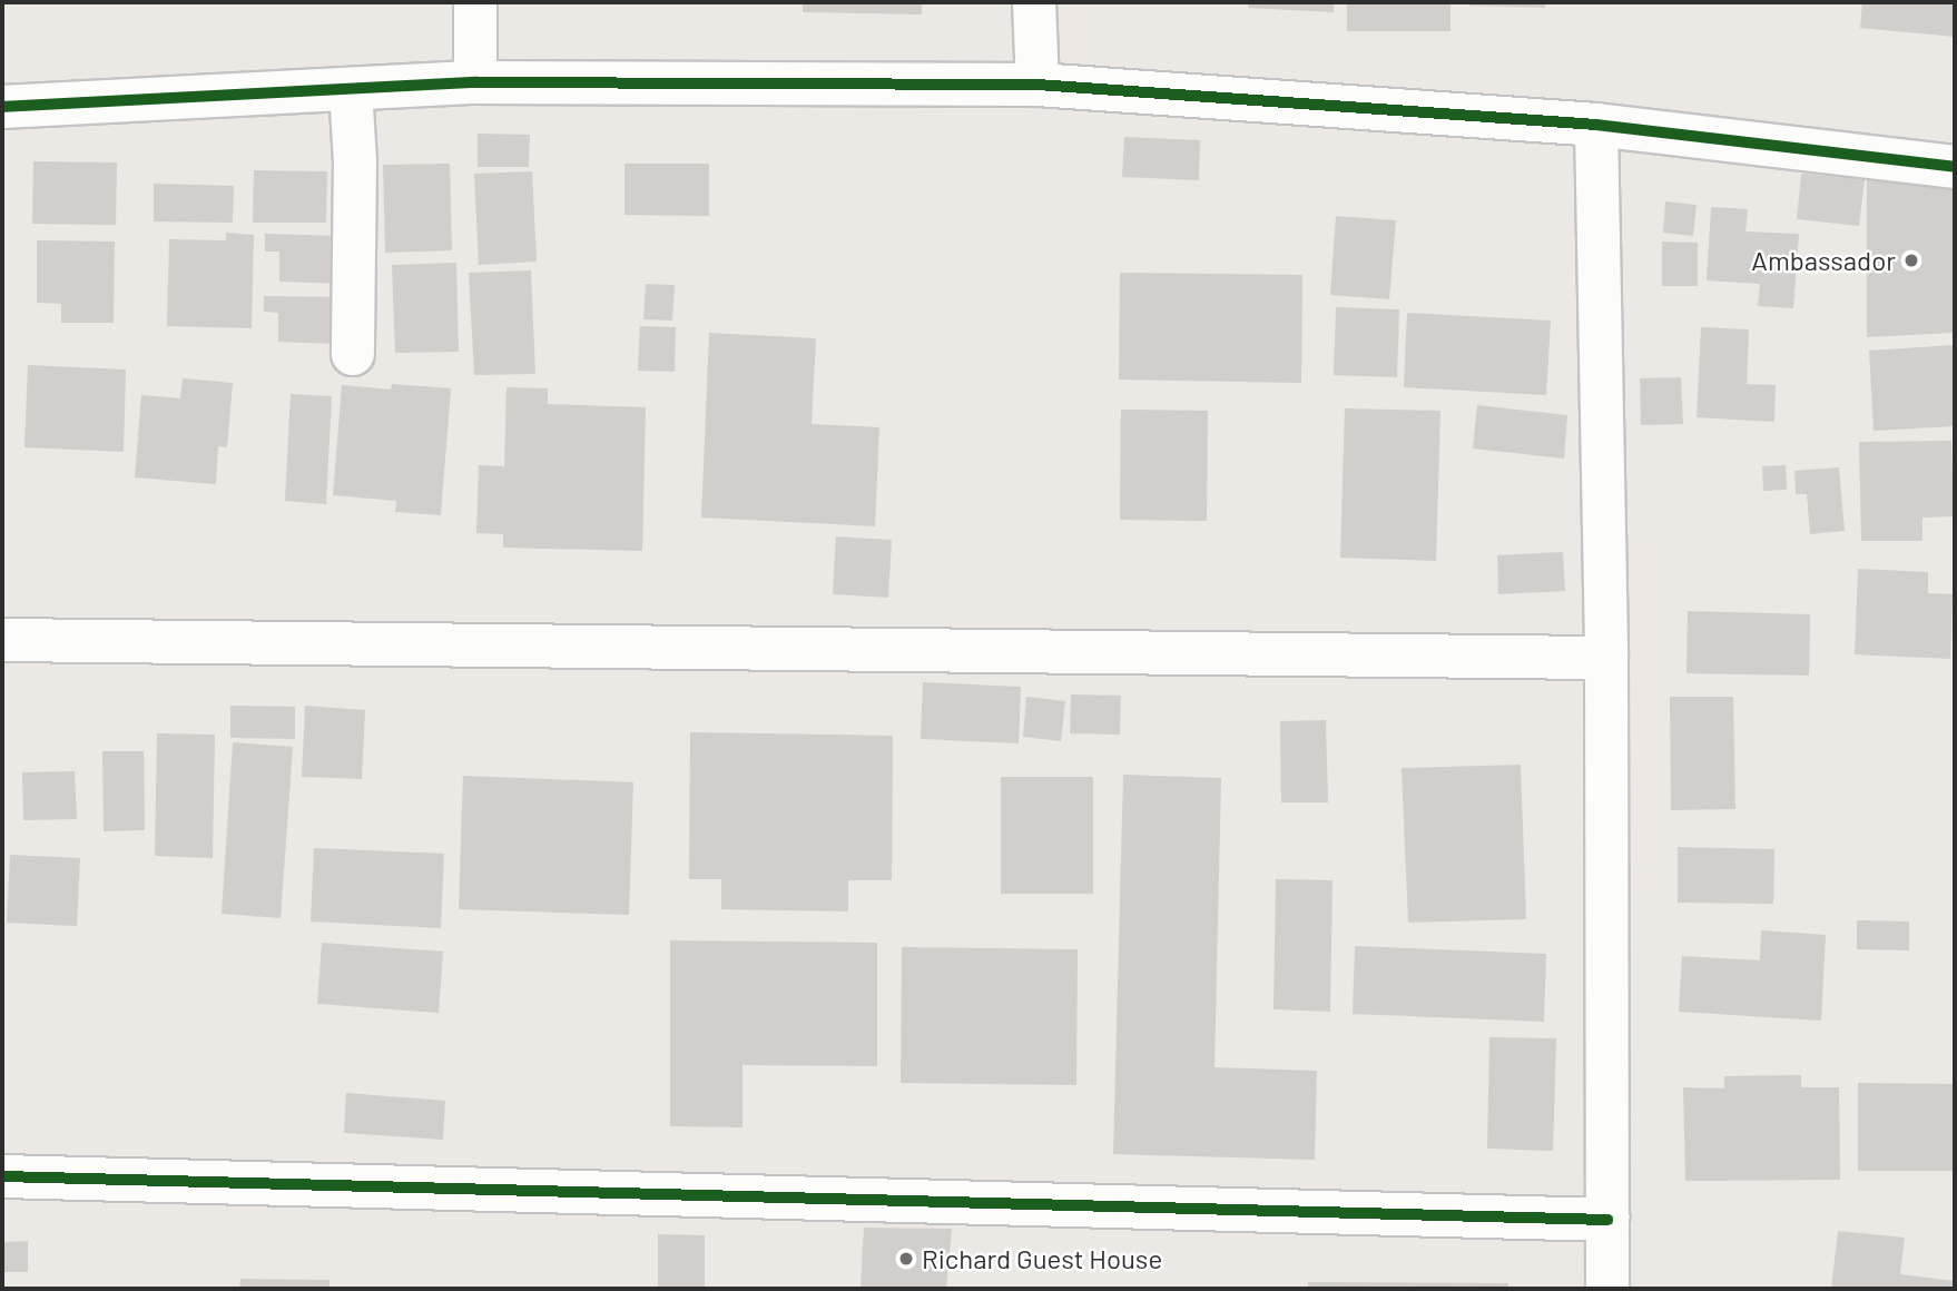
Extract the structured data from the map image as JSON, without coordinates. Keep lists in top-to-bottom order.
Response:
{
  "places": ["Ambassador", "Richard Guest House"]
}
